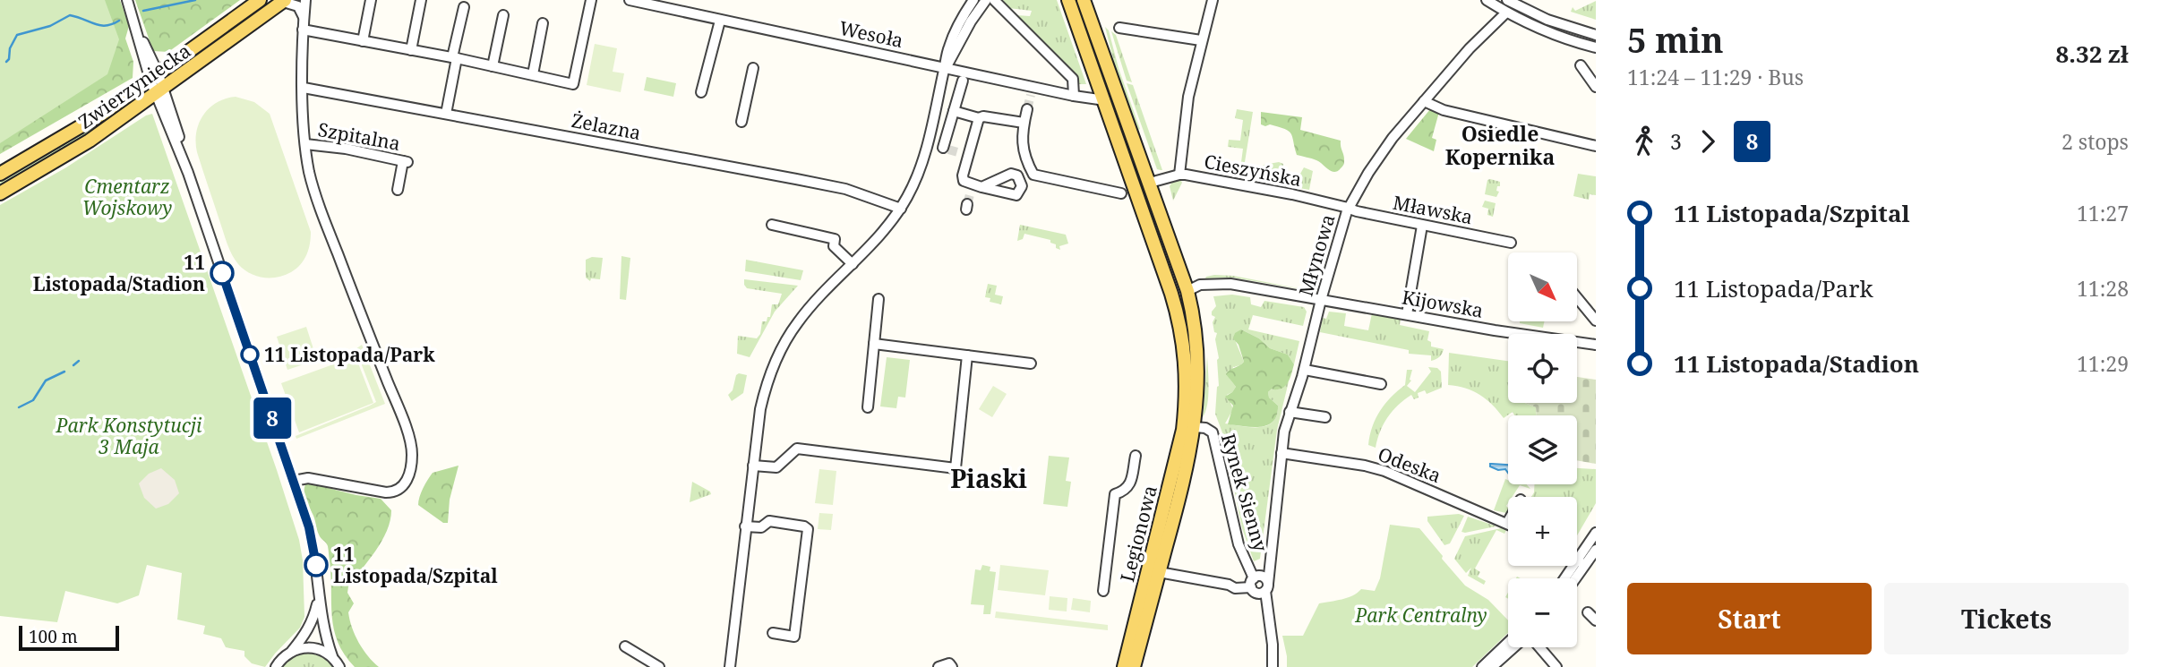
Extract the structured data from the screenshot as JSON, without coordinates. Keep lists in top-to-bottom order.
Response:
{
  "streets": {
    "main road": ["Zwierzyniecka", "Legionowa"],
    "street": [
      "Wesoła",
      "Żelazna",
      "Szpitalna",
      "Cieszyńska",
      "Mławska",
      "Młynowa",
      "Kijowska",
      "Odeska",
      "Rynek Sienny"
    ]
  },
  "crossings": [
    ["Wesoła", "Legionowa"],
    ["Cieszyńska", "Mławska"],
    ["Cieszyńska", "Młynowa"],
    ["Cieszyńska", "Legionowa"],
    ["Mławska", "Młynowa"],
    ["Młynowa", "Kijowska"],
    ["Młynowa", "Odeska"],
    ["Młynowa", "Rynek Sienny"],
    ["Kijowska", "Legionowa"],
    ["Rynek Sienny", "Legionowa"]
  ],
  "districts": ["Osiedle Kopernika", "Piaski"],
  "parks": ["Cmentarz Wojskowy", "Park Konstytucji 3 Maja", "Park Centralny"],
  "places": ["11 Listopada/Stadion", "11 Listopada/Park", "11 Listopada/Szpital"],
  "lines": ["bus line 8"],
  "scale_bar": "100 m",
  "north": "bottom right",
  "page": {
    "on_map": "8",
    "heading": ["5 min", "11:24 – 11:29 · Bus", "8.32 zł"],
    "legs": ["3", "8", "2 stops"],
    "list": [
      {
        "name": "11 Listopada/Szpital",
        "value": "11:27"
      },
      {
        "name": "11 Listopada/Park",
        "value": "11:28"
      },
      {
        "name": "11 Listopada/Stadion",
        "value": "11:29"
      }
    ],
    "map_buttons": ["+", "−"],
    "buttons": ["Start", "Tickets"],
    "scale": "100 m"
  }
}
